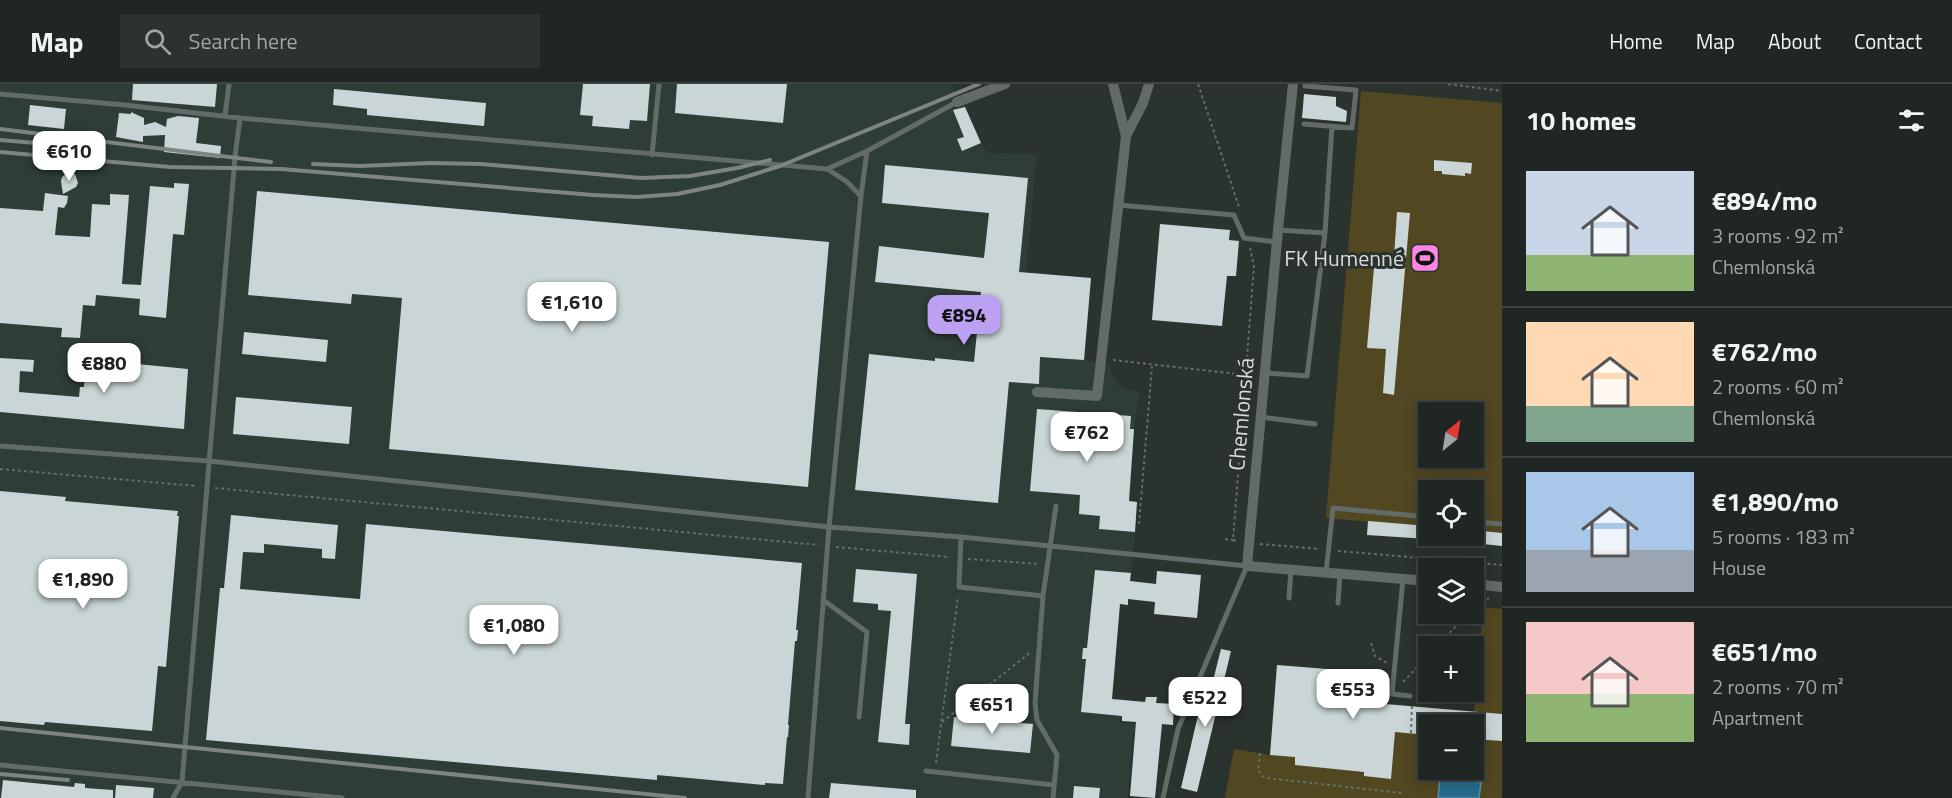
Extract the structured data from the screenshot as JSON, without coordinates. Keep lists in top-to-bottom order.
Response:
{
  "streets": {
    "street": ["Chemlonská"]
  },
  "places": {
    "sports": ["FK Humenné"]
  },
  "north": "top right",
  "page": {
    "header": "Map",
    "search": "Search here",
    "nav": [
      "Home",
      "Map",
      "About",
      "Contact"
    ],
    "heading": "10 homes",
    "price": [
      "€610",
      "€1,610",
      "€894",
      "€880",
      "€762",
      "€1,890",
      "€1,080",
      "€553",
      "€522",
      "€651"
    ],
    "list": [
      {
        "name": "€894/mo",
        "note": "3 rooms · 92 m² · Chemlonská"
      },
      {
        "name": "€762/mo",
        "note": "2 rooms · 60 m² · Chemlonská"
      },
      {
        "name": "€1,890/mo",
        "note": "5 rooms · 183 m² · House"
      },
      {
        "name": "€651/mo",
        "note": "2 rooms · 70 m² · Apartment"
      }
    ],
    "map_buttons": ["+", "−"]
  }
}
